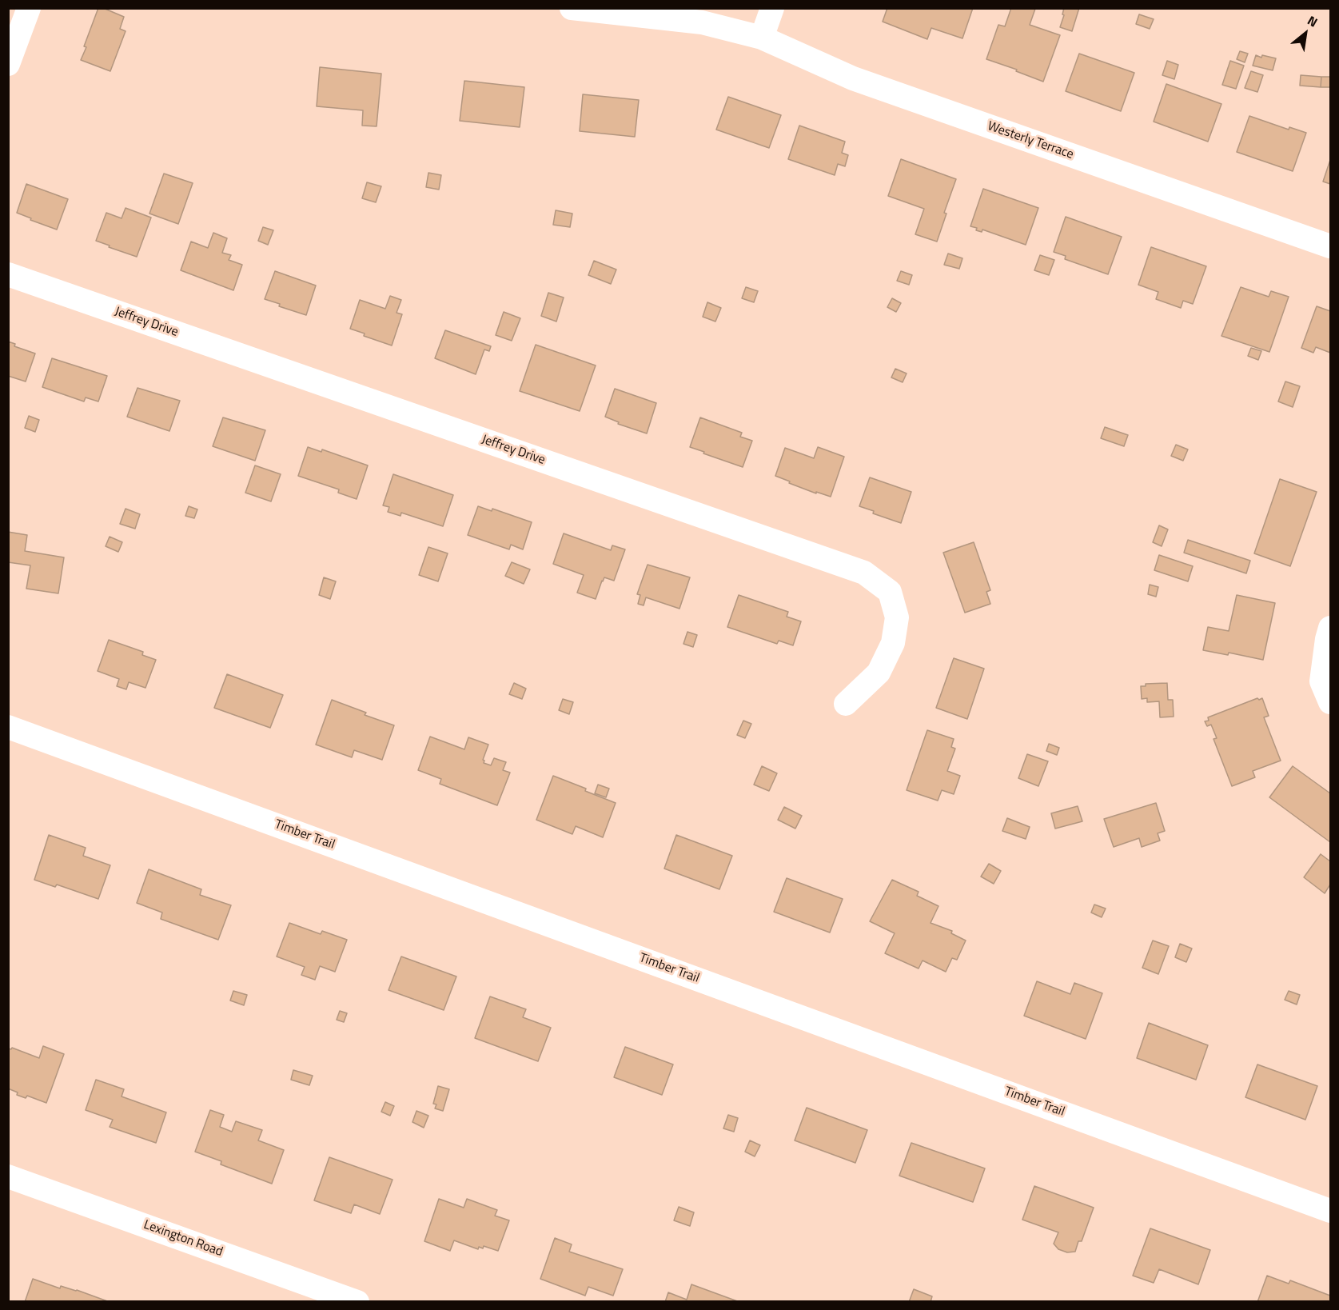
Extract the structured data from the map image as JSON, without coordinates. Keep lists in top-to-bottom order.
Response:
{
  "streets": {
    "street": [
      "Westerly Terrace",
      "Jeffrey Drive",
      "Timber Trail",
      "Lexington Road"
    ]
  },
  "north": "top right"
}
